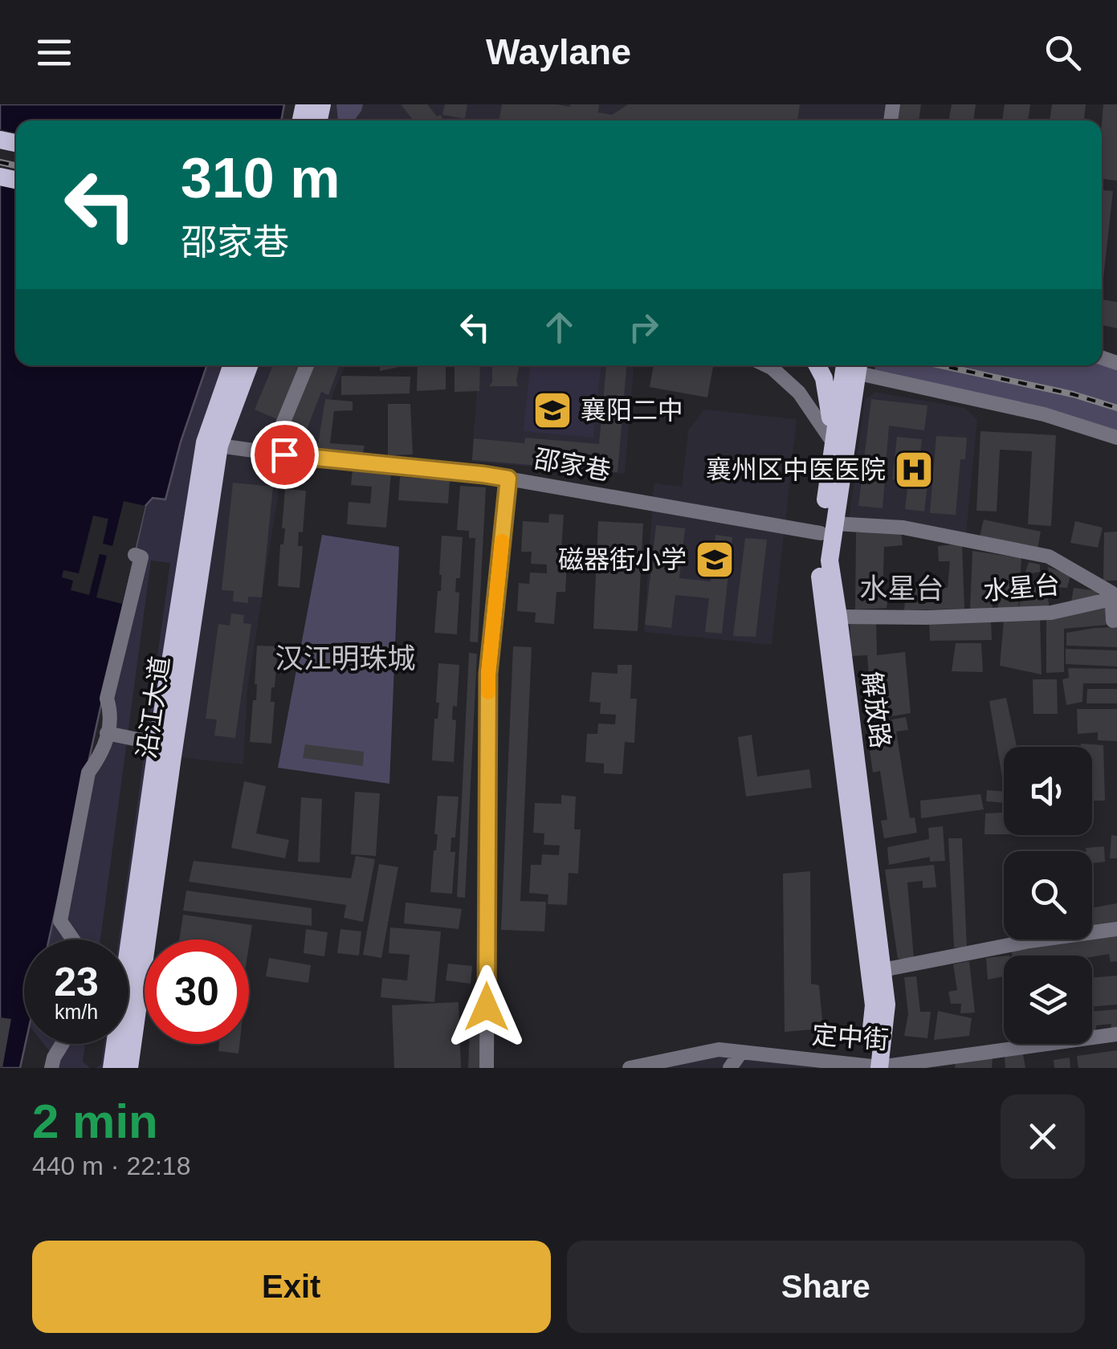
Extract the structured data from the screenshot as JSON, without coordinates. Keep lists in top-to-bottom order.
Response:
{
  "streets": {
    "main road": ["沿江大道", "解放路"],
    "street": ["邵家巷", "水星台", "定中街"]
  },
  "crossings": [
    ["邵家巷", "水星台"],
    ["邵家巷", "沿江大道"],
    ["邵家巷", "解放路"],
    ["水星台", "解放路"],
    ["解放路", "定中街"]
  ],
  "districts": ["水星台", "汉江明珠城"],
  "places": {
    "school or university": ["襄阳二中", "磁器街小学"],
    "hospital": ["襄州区中医医院"]
  },
  "page": {
    "header": "Waylane",
    "turn": ["310 m", "邵家巷"],
    "speed": "23 km/h",
    "limit": "30",
    "heading": ["2 min", "440 m · 22:18"],
    "buttons": ["Exit", "Share"]
  }
}
